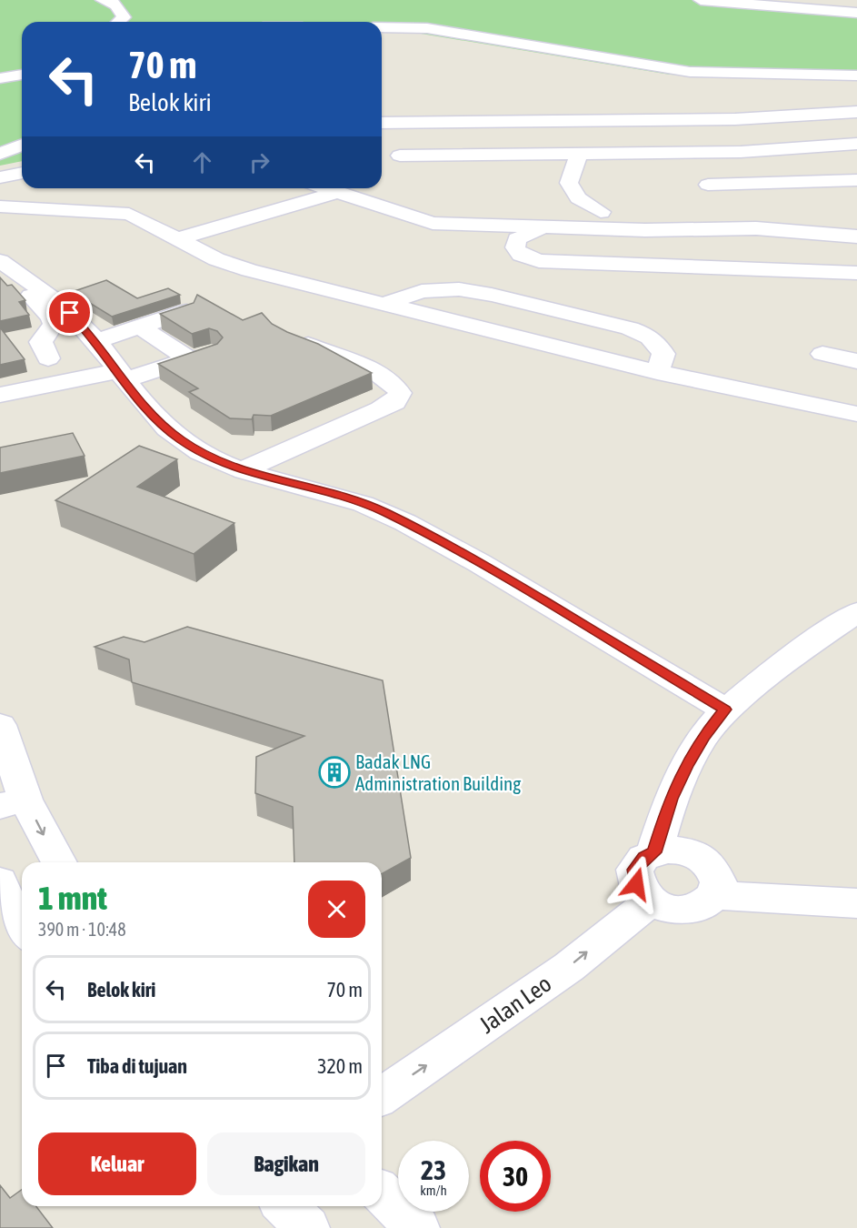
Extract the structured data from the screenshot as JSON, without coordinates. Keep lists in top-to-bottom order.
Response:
{
  "streets": {
    "street": ["Jalan Leo"]
  },
  "one_way": ["Jalan Leo"],
  "places": {
    "building": ["Badak LNG Administration Building"]
  },
  "page": {
    "turn": ["70 m", "Belok kiri"],
    "heading": ["1 mnt", "390 m · 10:48"],
    "list": [
      {
        "name": "Belok kiri",
        "value": "70 m"
      },
      {
        "name": "Tiba di tujuan",
        "value": "320 m"
      }
    ],
    "buttons": ["Keluar", "Bagikan"],
    "speed": "23 km/h",
    "limit": "30"
  }
}
